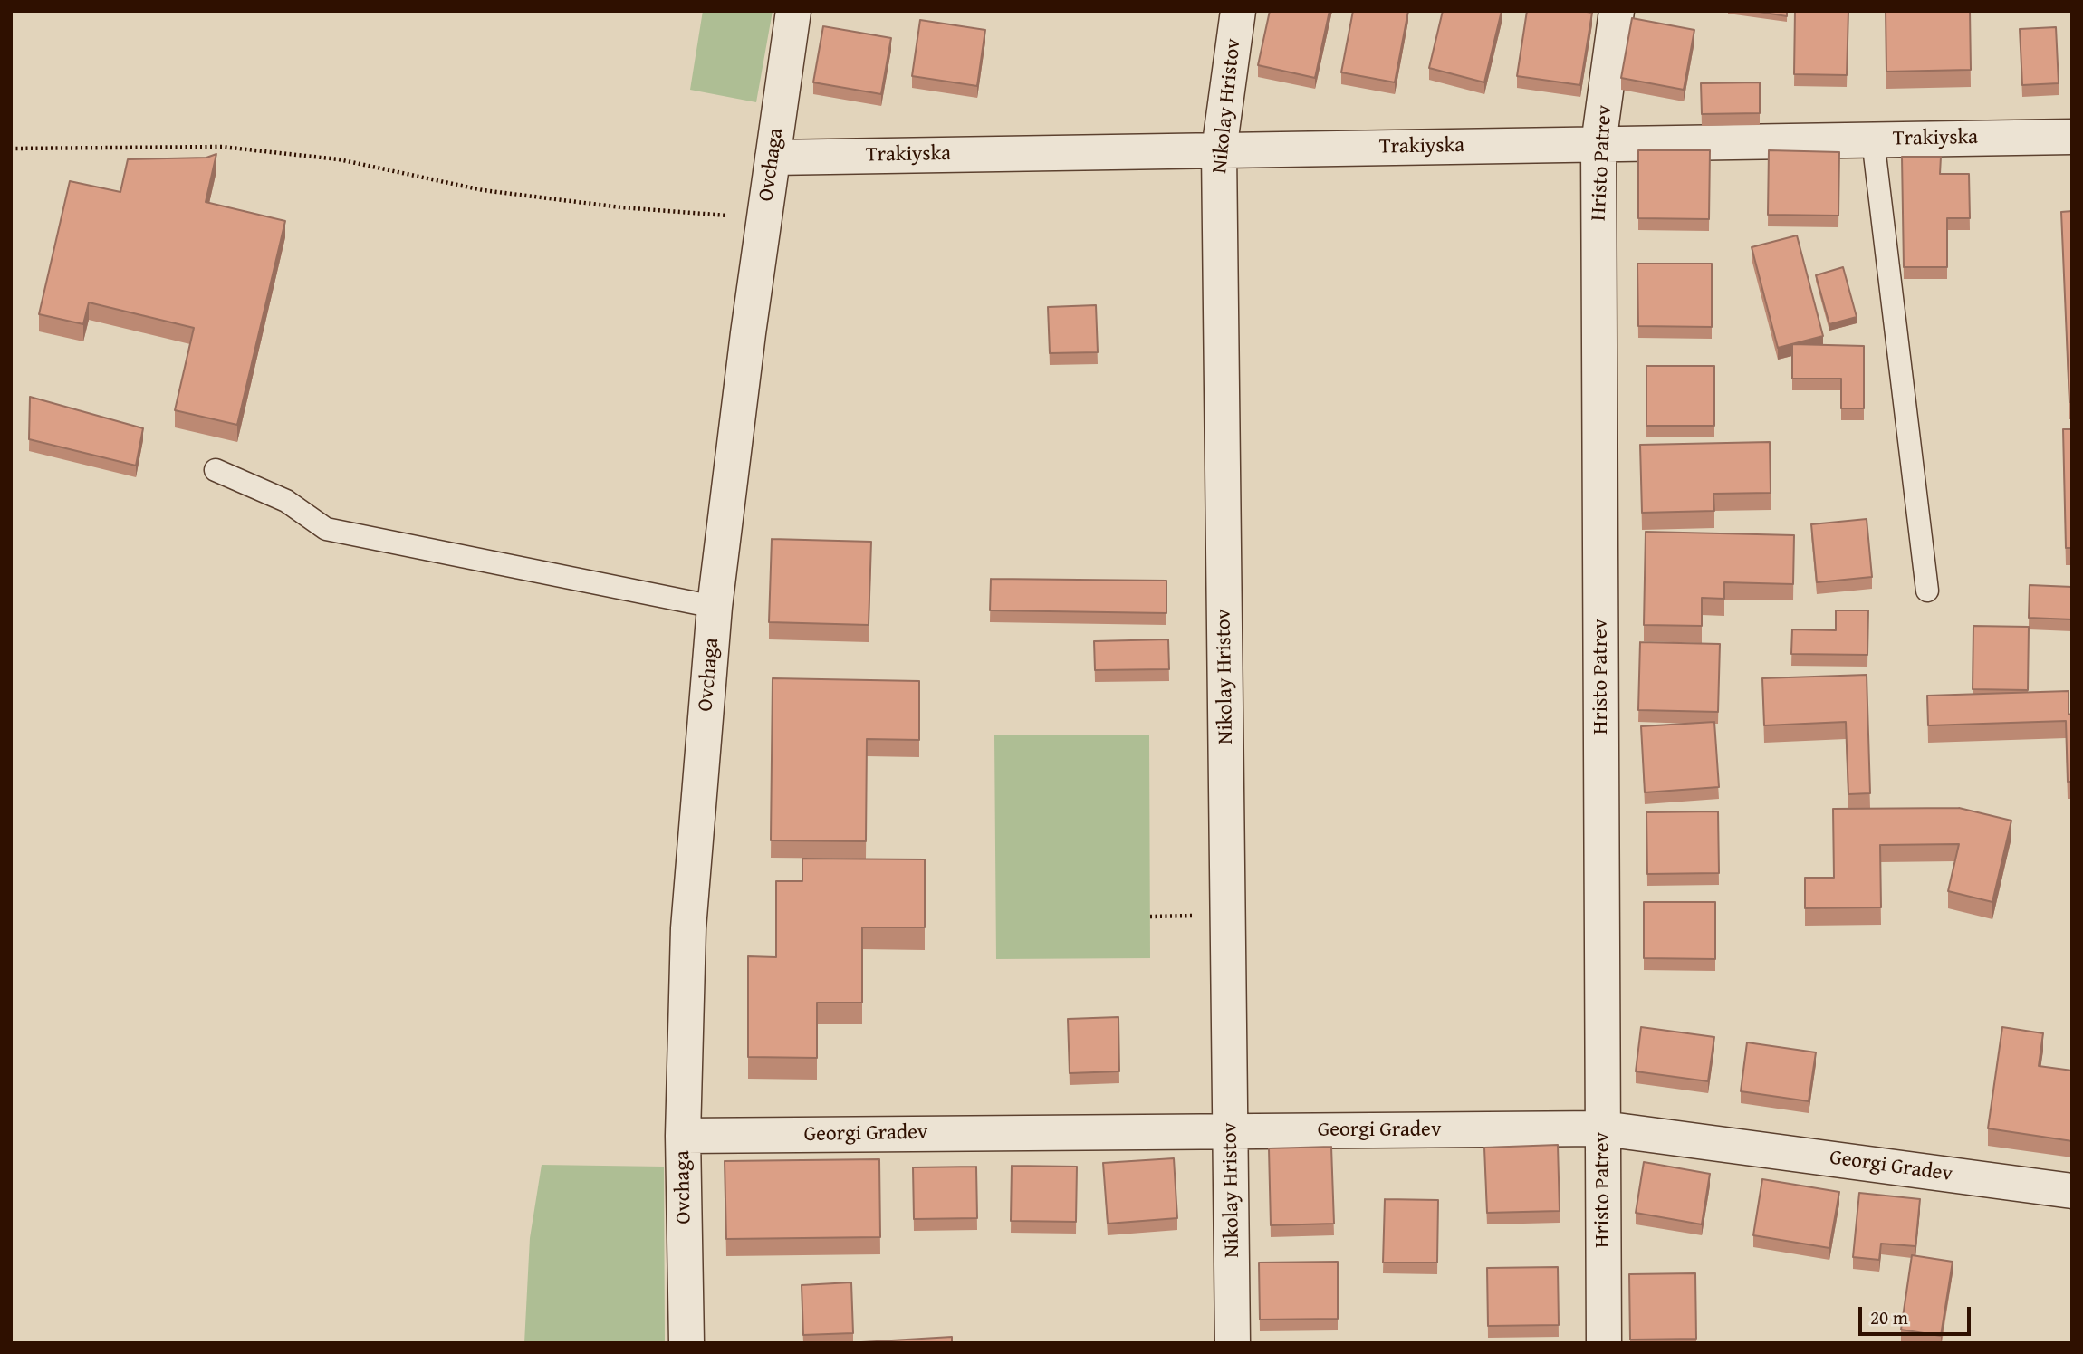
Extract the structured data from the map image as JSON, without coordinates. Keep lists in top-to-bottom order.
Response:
{
  "streets": {
    "street": [
      "Nikolay Hristov",
      "Trakiyska",
      "Hristo Patrev",
      "Ovchaga",
      "Georgi Gradev"
    ]
  },
  "crossings": [
    ["Nikolay Hristov", "Trakiyska"],
    ["Nikolay Hristov", "Georgi Gradev"],
    ["Trakiyska", "Hristo Patrev"],
    ["Trakiyska", "Ovchaga"],
    ["Hristo Patrev", "Georgi Gradev"],
    ["Ovchaga", "Georgi Gradev"]
  ],
  "scale_bar": "20 m"
}
